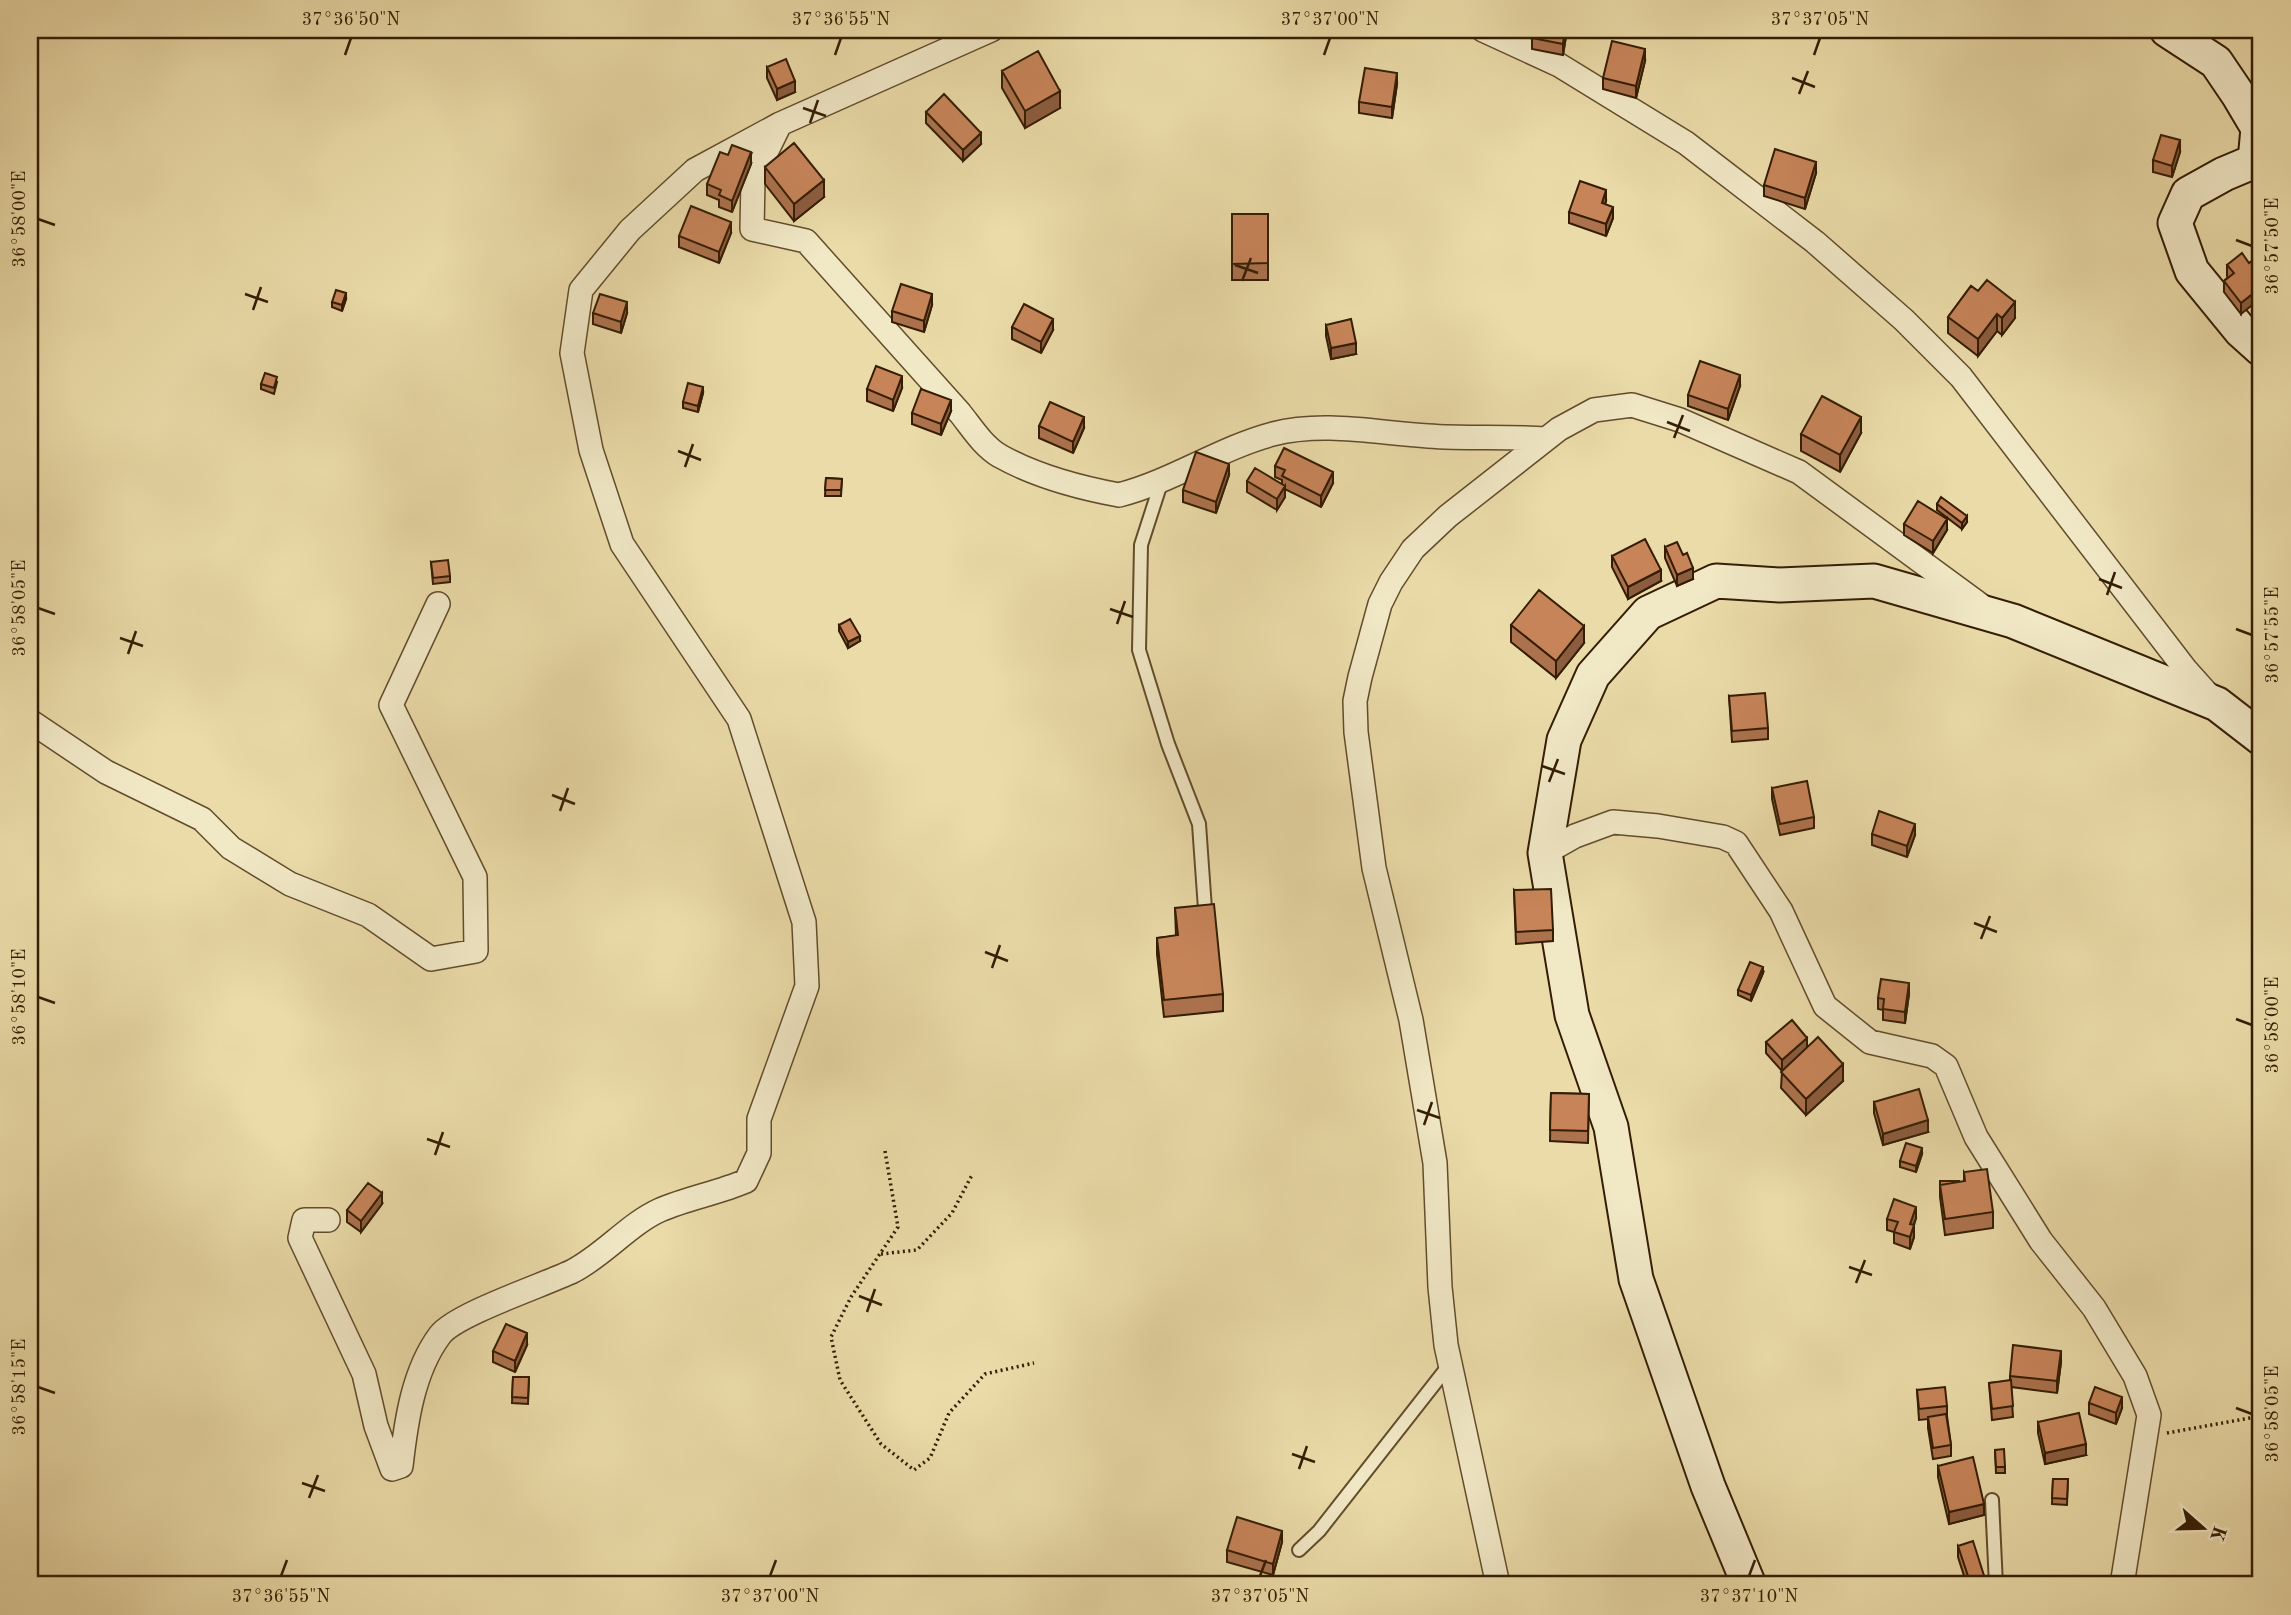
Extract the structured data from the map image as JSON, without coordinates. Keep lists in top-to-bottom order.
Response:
{
  "north": "right",
  "coordinates": [
    "37°36'50\"N",
    "37°36'55\"N",
    "37°37'00\"N",
    "37°37'05\"N",
    "36°58'00\"E",
    "36°57'50\"E",
    "36°58'05\"E",
    "36°57'55\"E",
    "36°58'10\"E",
    "36°58'15\"E",
    "37°37'10\"N"
  ]
}
